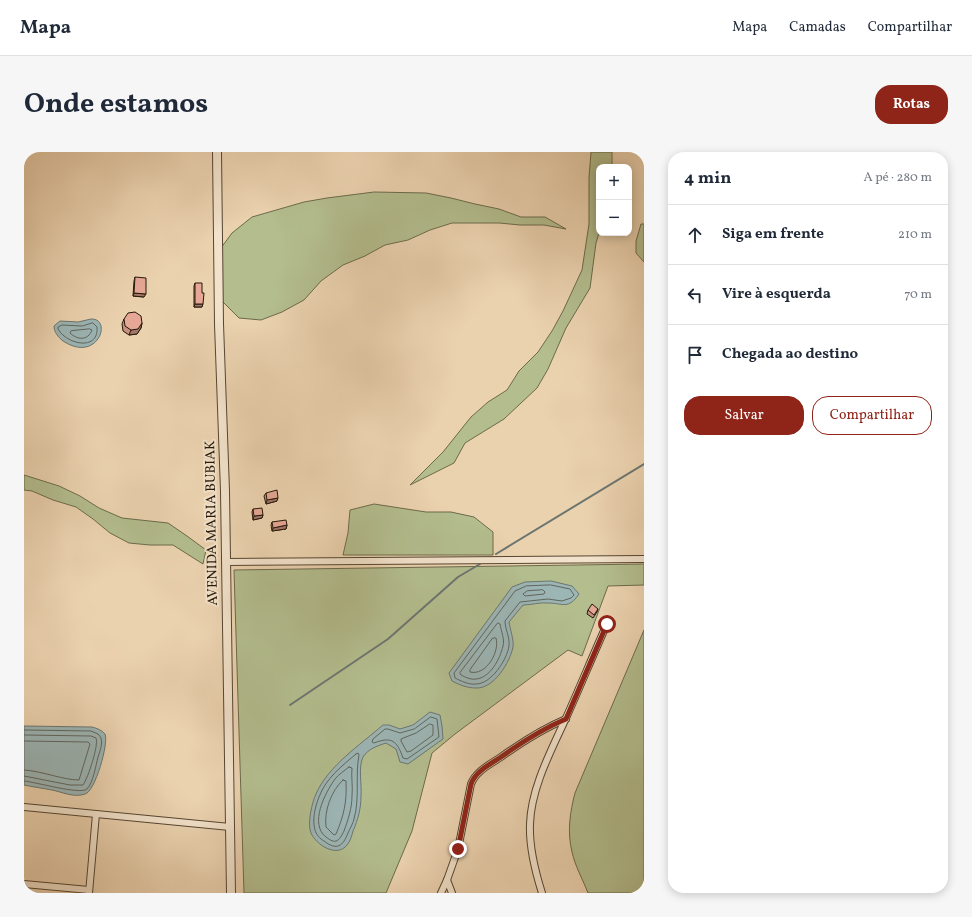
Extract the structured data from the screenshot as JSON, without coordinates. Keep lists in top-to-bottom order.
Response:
{
  "streets": {
    "street": ["AVENIDA MARIA BUBIAK"]
  },
  "page": {
    "header": "Mapa",
    "nav": ["Mapa", "Camadas", "Compartilhar"],
    "title": "Onde estamos",
    "buttons": [
      "Rotas",
      ["Salvar", "Compartilhar"]
    ],
    "heading": ["4 min", "A pé · 280 m"],
    "map_buttons": ["+", "−"],
    "list": [
      ["Siga em frente", "210 m"],
      ["Vire à esquerda", "70 m"],
      "Chegada ao destino"
    ]
  }
}
